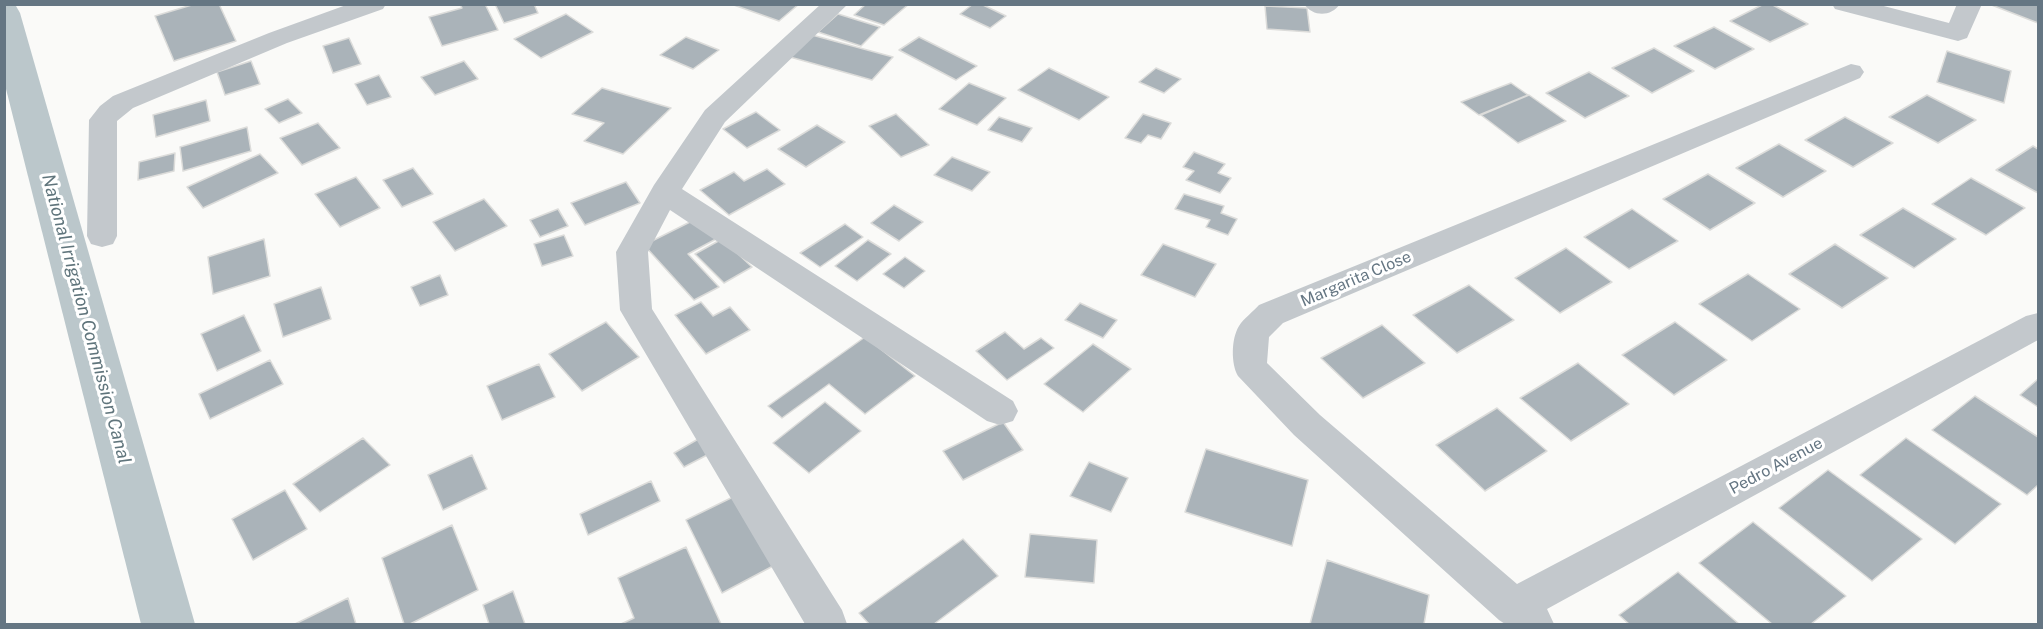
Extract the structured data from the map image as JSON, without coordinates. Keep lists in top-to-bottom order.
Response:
{
  "streets": {
    "street": ["Margarita Close", "Pedro Avenue"]
  },
  "crossings": [
    ["Margarita Close", "Pedro Avenue"]
  ],
  "water": ["National Irrigation Commission Canal"]
}
